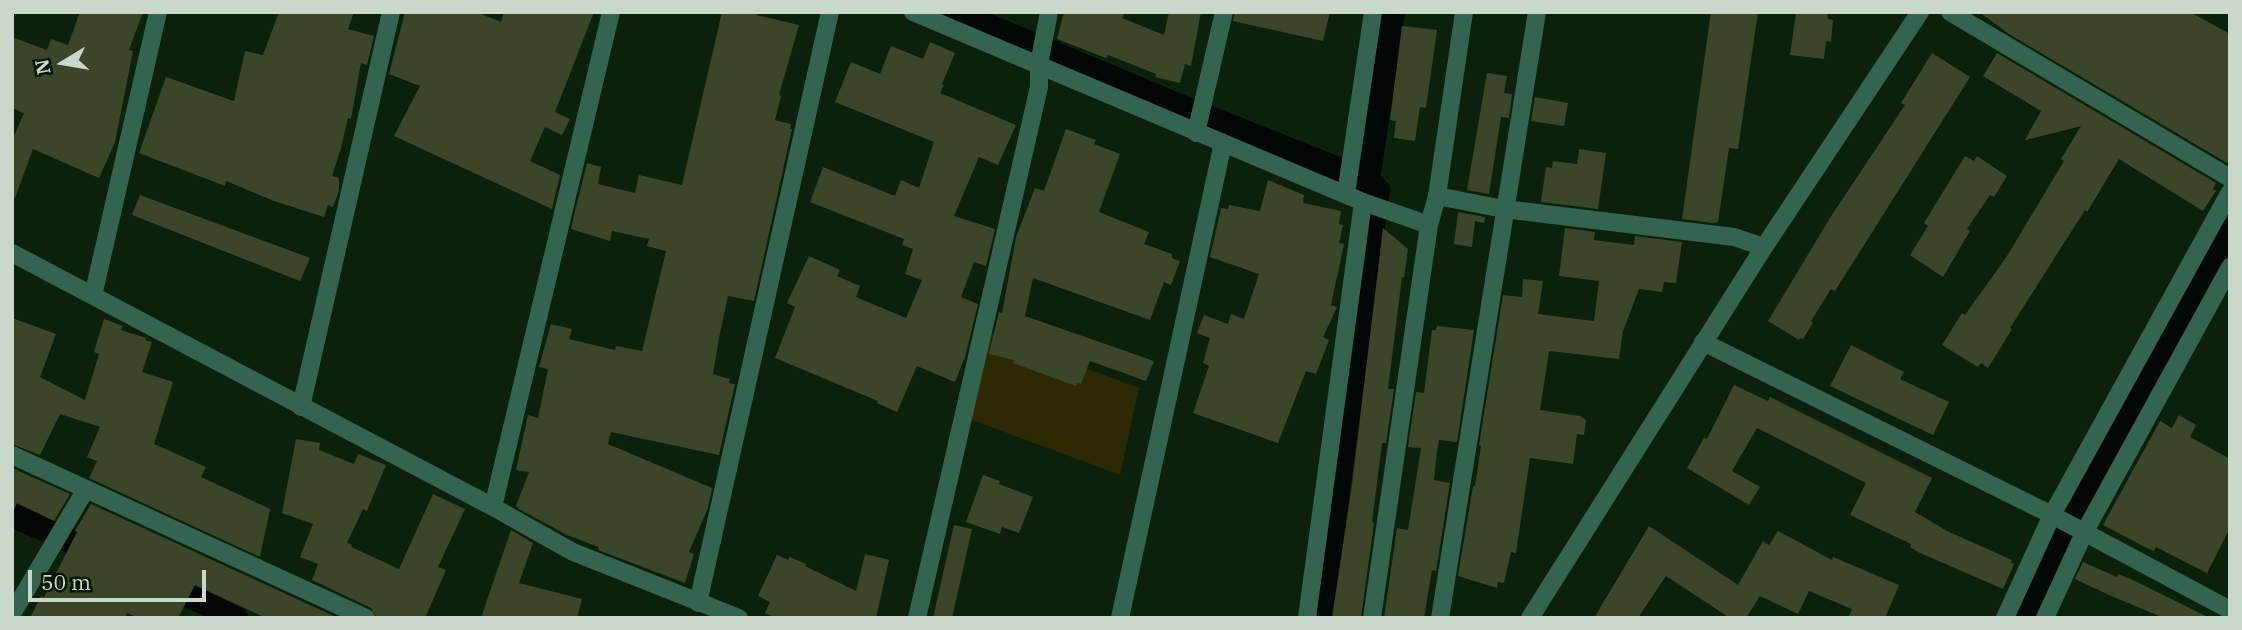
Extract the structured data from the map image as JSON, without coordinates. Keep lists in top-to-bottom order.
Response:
{
  "scale_bar": "50 m",
  "north": "left"
}
